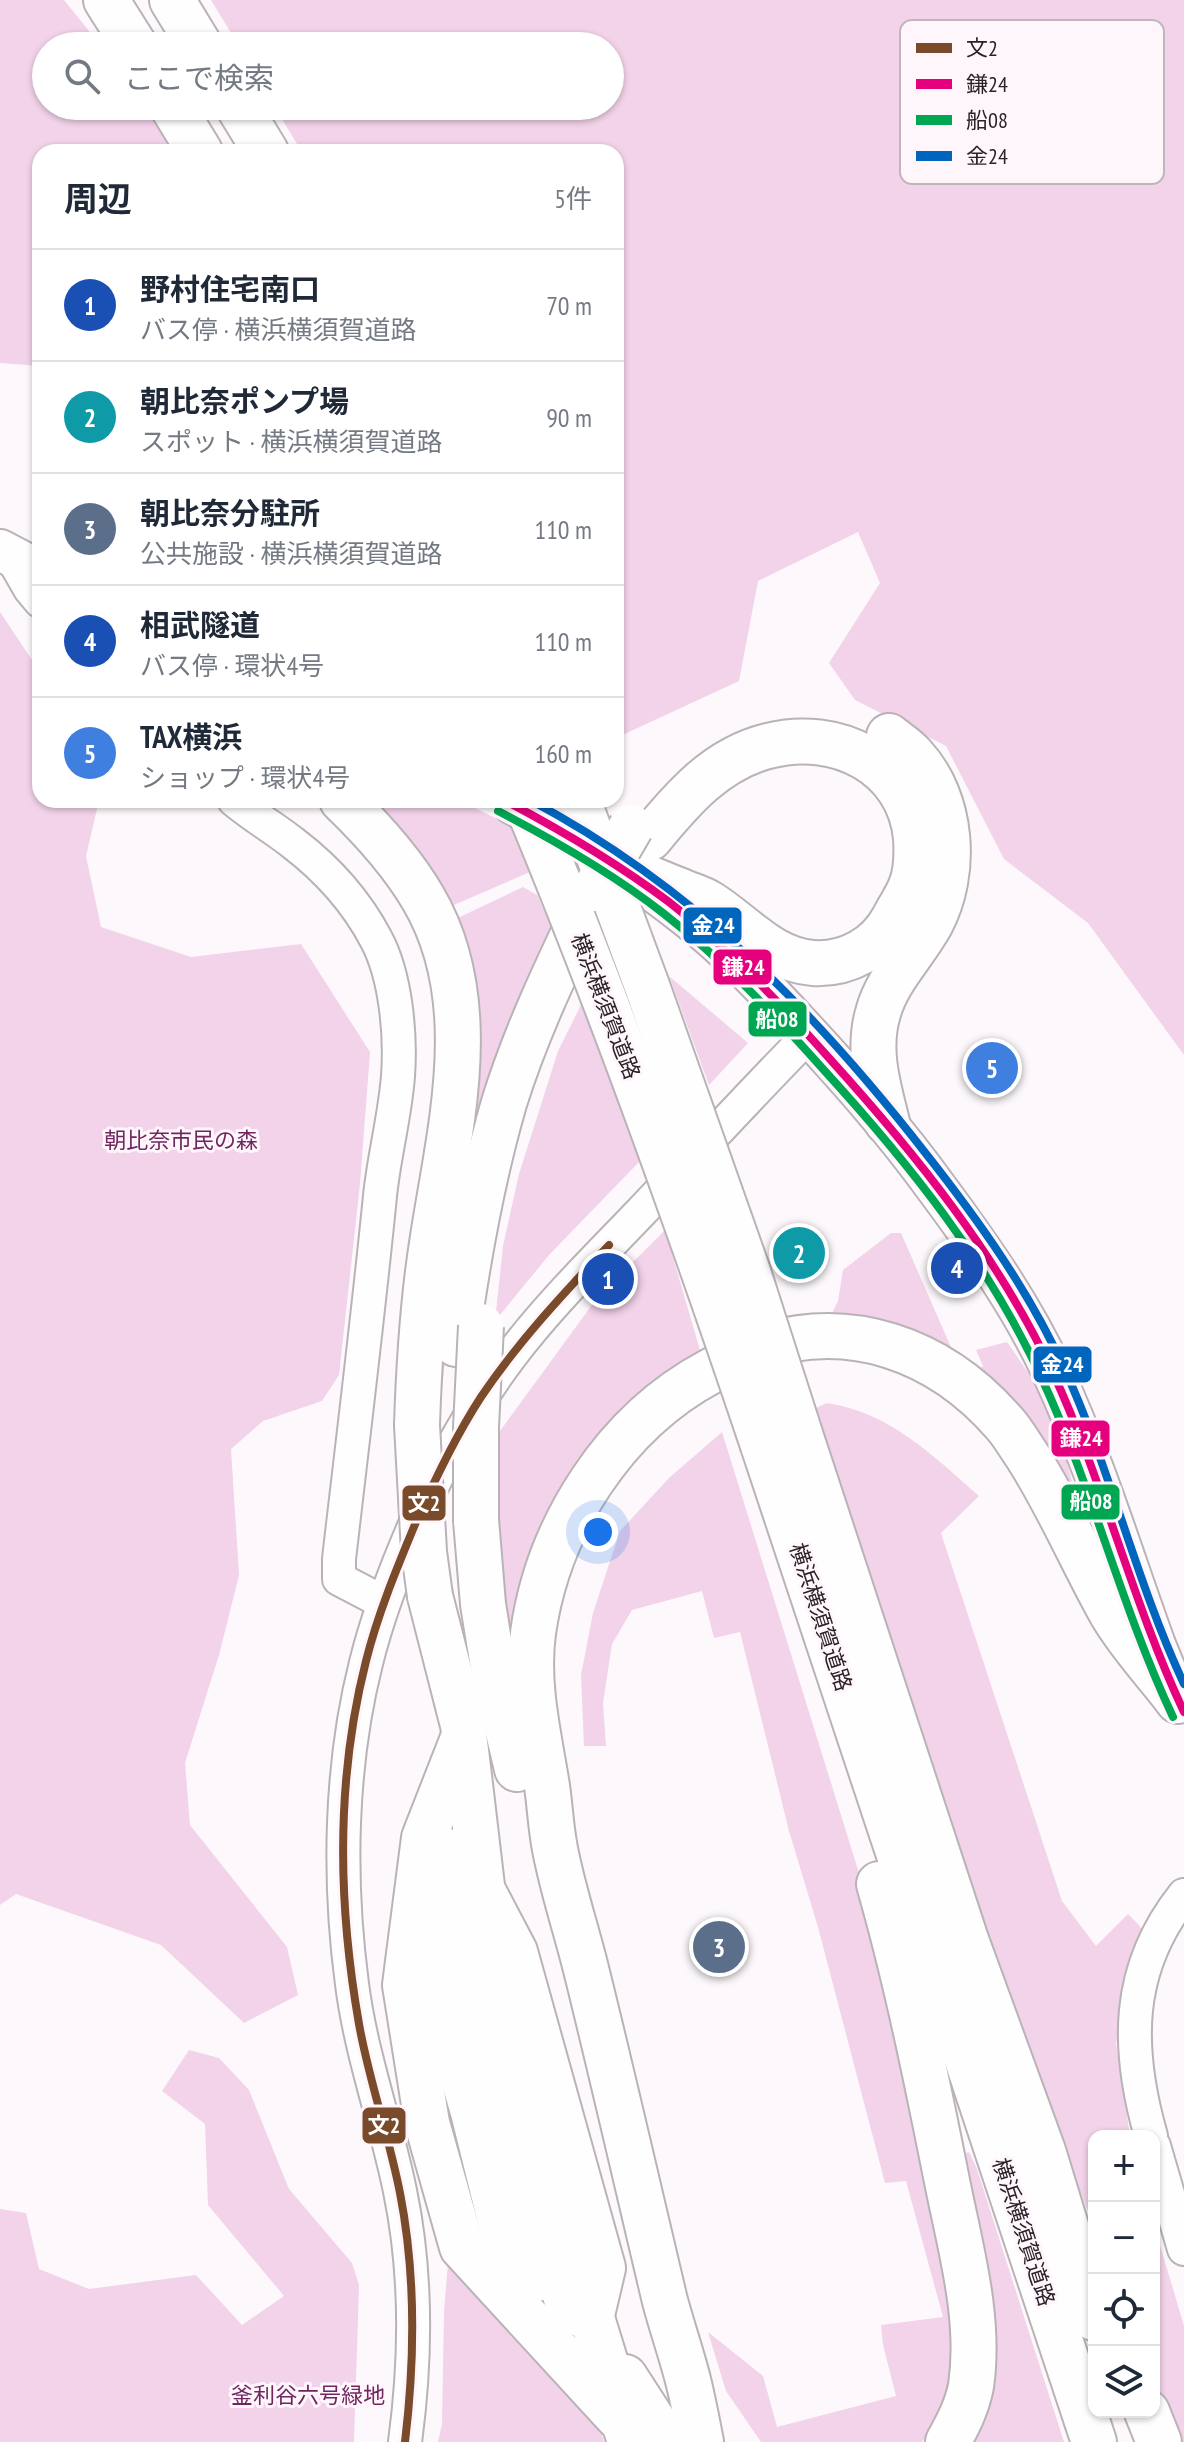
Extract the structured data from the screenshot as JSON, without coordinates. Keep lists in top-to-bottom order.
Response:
{
  "streets": {
    "highway": ["横浜横須賀道路"]
  },
  "parks": ["朝比奈市民の森", "釜利谷六号緑地"],
  "lines": [
    "transit line 鎌24",
    "transit line 金24",
    "transit line 船08",
    "transit line 文2"
  ],
  "legend": [
    "文2",
    "鎌24",
    "船08",
    "金24"
  ],
  "page": {
    "search": "ここで検索",
    "heading": ["周辺", "5件"],
    "list": [
      {
        "mark": "1",
        "name": "野村住宅南口",
        "note": "バス停 · 横浜横須賀道路",
        "value": "70 m"
      },
      {
        "mark": "2",
        "name": "朝比奈ポンプ場",
        "note": "スポット · 横浜横須賀道路",
        "value": "90 m"
      },
      {
        "mark": "3",
        "name": "朝比奈分駐所",
        "note": "公共施設 · 横浜横須賀道路",
        "value": "110 m"
      },
      {
        "mark": "4",
        "name": "相武隧道",
        "note": "バス停 · 環状4号",
        "value": "110 m"
      },
      {
        "mark": "5",
        "name": "TAX横浜",
        "note": "ショップ · 環状4号",
        "value": "160 m"
      }
    ],
    "pins": [
      "5",
      "2",
      "4",
      "1",
      "3"
    ],
    "map_buttons": ["+", "−"]
  }
}
